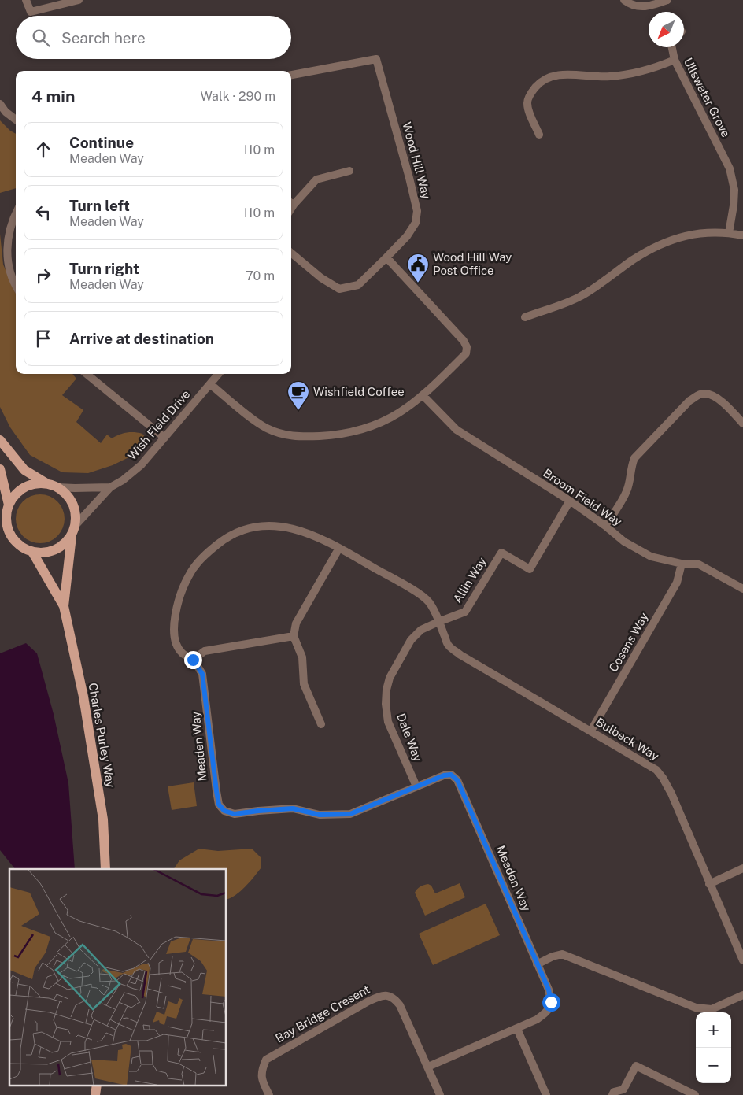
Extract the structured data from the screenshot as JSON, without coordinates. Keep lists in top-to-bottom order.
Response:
{
  "streets": {
    "main road": ["Charles Purley Way"],
    "street": [
      "Ullswater Grove",
      "Wood Hill Way",
      "Wish Field Drive",
      "Broom Field Way",
      "Allin Way",
      "Cosens Way",
      "Dale Way",
      "Bulbeck Way",
      "Meaden Way",
      "Bay Bridge Cresent"
    ]
  },
  "crossings": [
    ["Wish Field Drive", "Charles Purley Way"],
    ["Broom Field Way", "Allin Way"],
    ["Broom Field Way", "Cosens Way"],
    ["Allin Way", "Dale Way"],
    ["Allin Way", "Bulbeck Way"],
    ["Allin Way", "Meaden Way"],
    ["Cosens Way", "Bulbeck Way"],
    ["Dale Way", "Bulbeck Way"],
    ["Dale Way", "Meaden Way"],
    ["Bulbeck Way", "Meaden Way"],
    ["Meaden Way", "Bay Bridge Cresent"]
  ],
  "places": {
    "public building": ["Wood Hill Way Post Office"],
    "cafe": ["Wishfield Coffee"]
  },
  "north": "bottom left",
  "page": {
    "search": "Search here",
    "heading": ["4 min", "Walk · 290 m"],
    "list": [
      ["Continue", "Meaden Way", "110 m"],
      ["Turn left", "Meaden Way", "110 m"],
      ["Turn right", "Meaden Way", "70 m"],
      "Arrive at destination"
    ],
    "map_buttons": ["+", "−"]
  }
}
